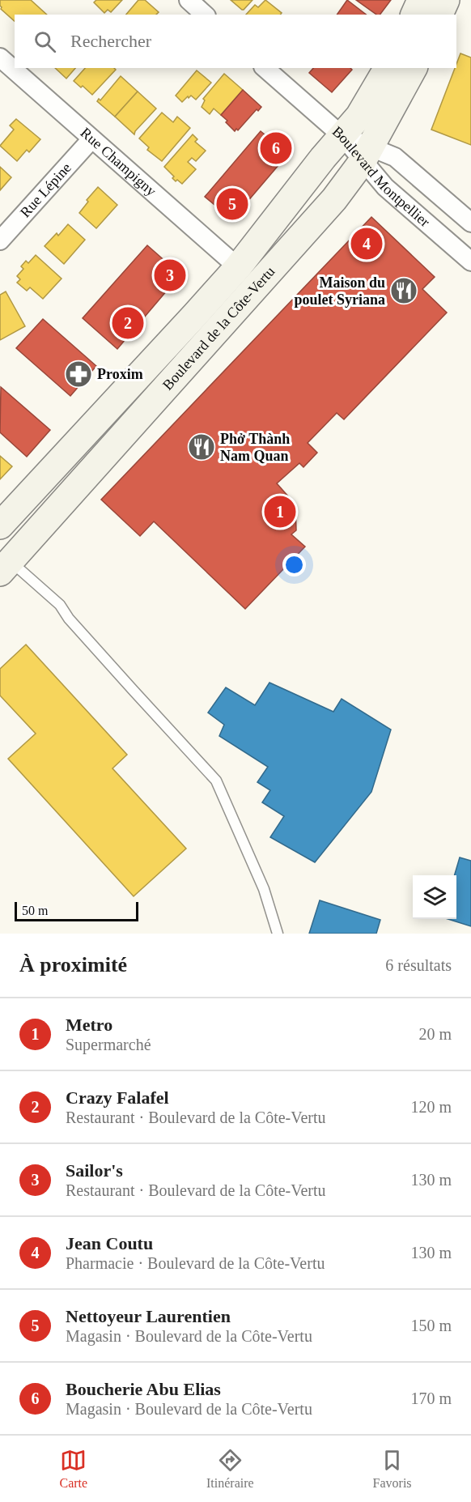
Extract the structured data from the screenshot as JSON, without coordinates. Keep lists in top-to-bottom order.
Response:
{
  "streets": {
    "main road": ["Boulevard de la Côte-Vertu"],
    "street": ["Rue Champigny", "Boulevard Montpellier", "Rue Lépine"]
  },
  "crossings": [
    ["Rue Champigny", "Rue Lépine"],
    ["Rue Champigny", "Boulevard de la Côte-Vertu"],
    ["Boulevard Montpellier", "Boulevard de la Côte-Vertu"]
  ],
  "places": {
    "restaurant": ["Maison du poulet Syriana", "Phở Thành Nam Quan"],
    "pharmacy": ["Proxim"]
  },
  "scale_bar": "50 m",
  "page": {
    "search": "Rechercher",
    "pins": [
      "6",
      "5",
      "4",
      "3",
      "2",
      "1"
    ],
    "scale": "50 m",
    "heading": ["À proximité", "6 résultats"],
    "list": [
      {
        "mark": "1",
        "name": "Metro",
        "note": "Supermarché",
        "value": "20 m"
      },
      {
        "mark": "2",
        "name": "Crazy Falafel",
        "note": "Restaurant · Boulevard de la Côte-Vertu",
        "value": "120 m"
      },
      {
        "mark": "3",
        "name": "Sailor's",
        "note": "Restaurant · Boulevard de la Côte-Vertu",
        "value": "130 m"
      },
      {
        "mark": "4",
        "name": "Jean Coutu",
        "note": "Pharmacie · Boulevard de la Côte-Vertu",
        "value": "130 m"
      },
      {
        "mark": "5",
        "name": "Nettoyeur Laurentien",
        "note": "Magasin · Boulevard de la Côte-Vertu",
        "value": "150 m"
      },
      {
        "mark": "6",
        "name": "Boucherie Abu Elias",
        "note": "Magasin · Boulevard de la Côte-Vertu",
        "value": "170 m"
      }
    ],
    "nav": ["Carte", "Itinéraire", "Favoris"]
  }
}
